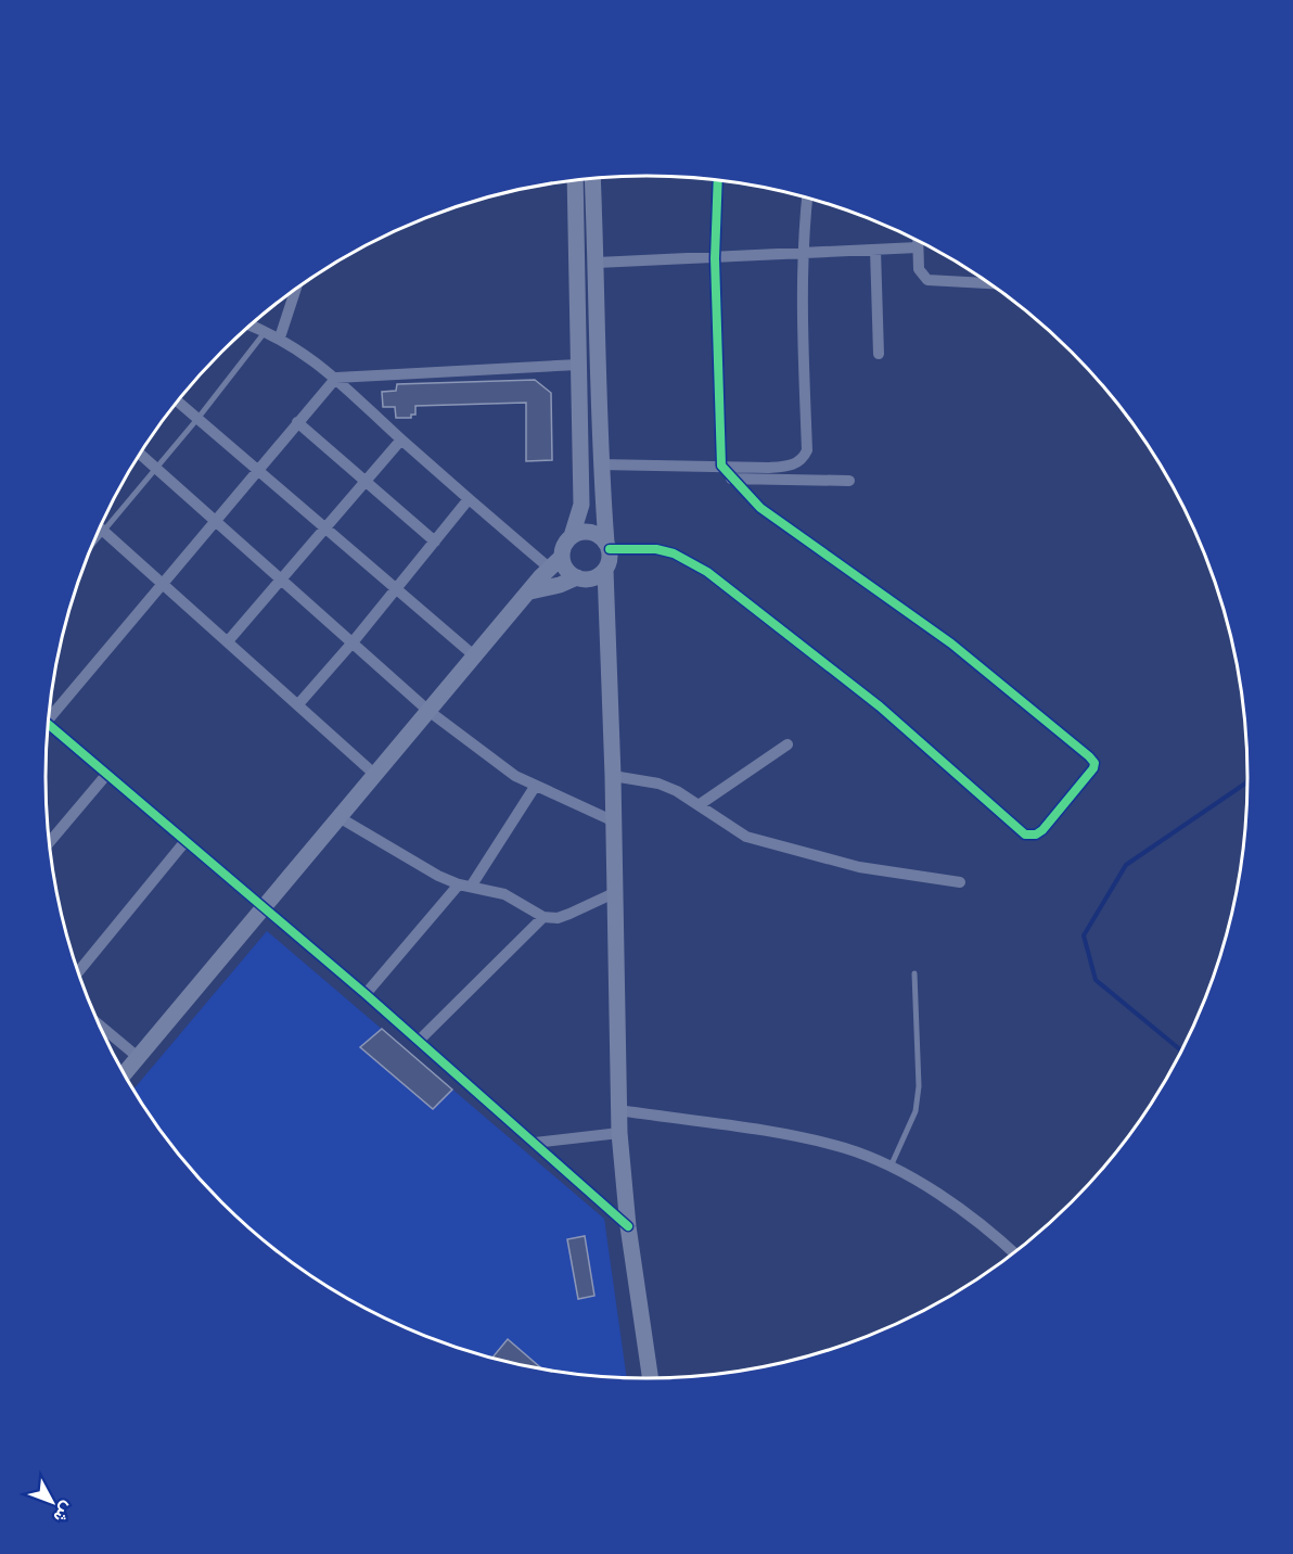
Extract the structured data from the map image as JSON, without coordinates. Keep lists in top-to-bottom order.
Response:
{
  "north": "bottom right"
}
